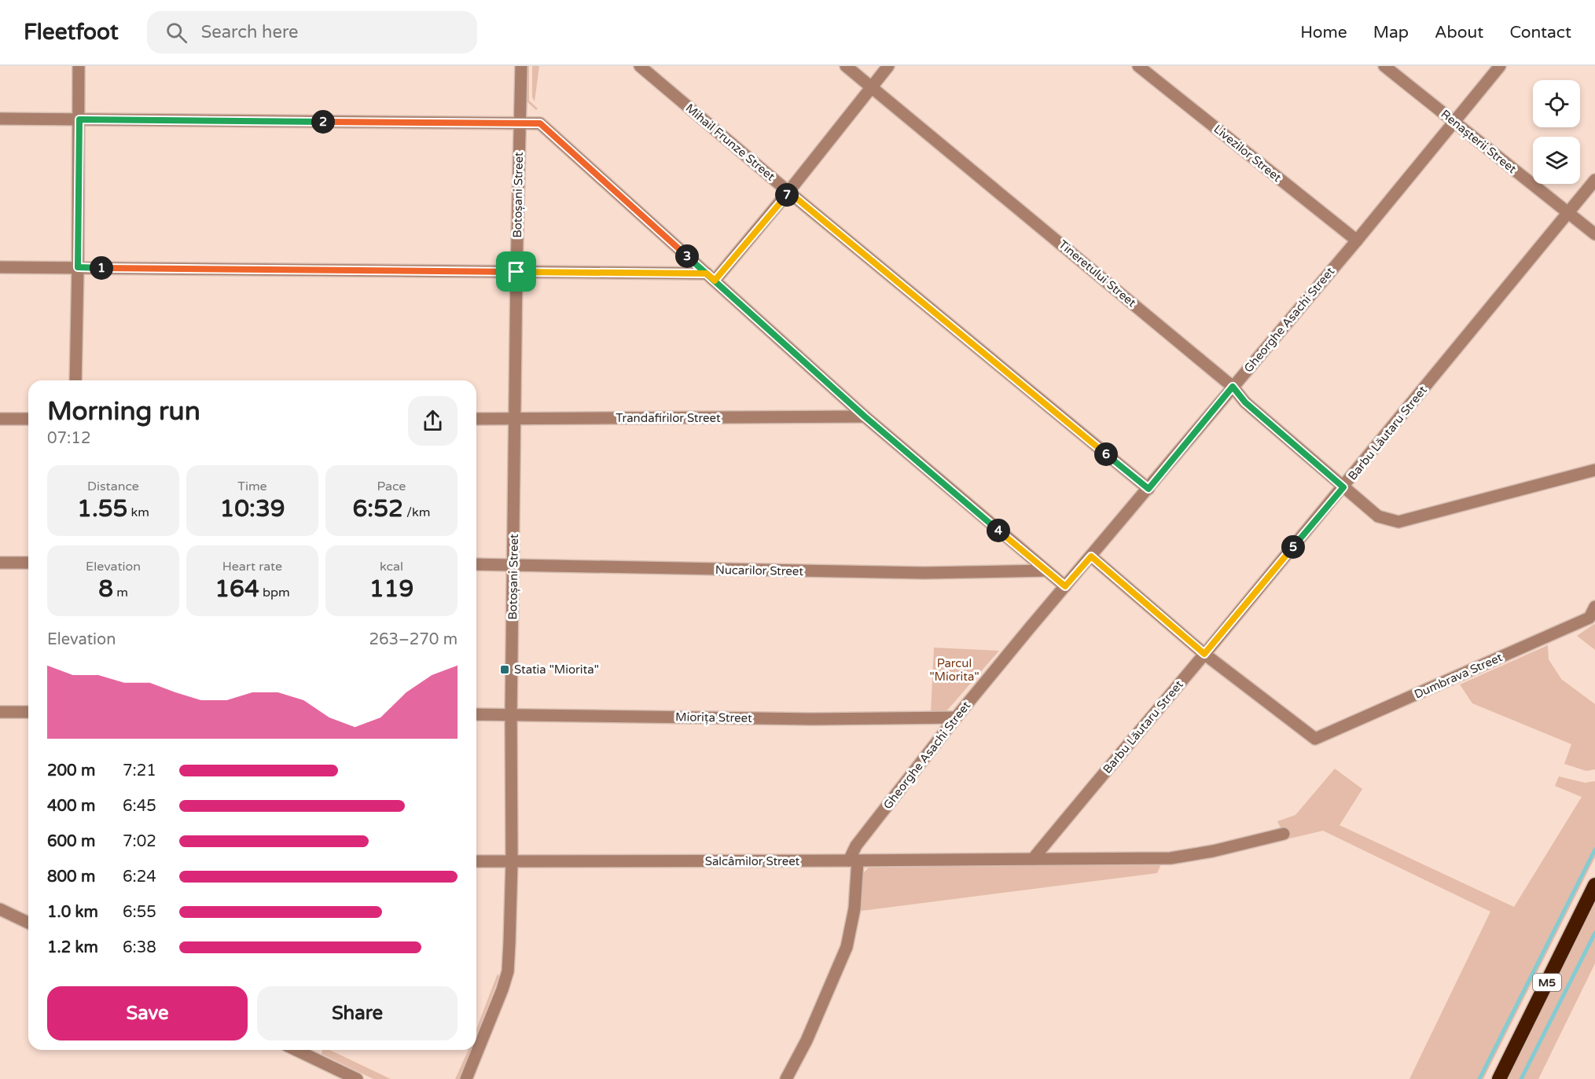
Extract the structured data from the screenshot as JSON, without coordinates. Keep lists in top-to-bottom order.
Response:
{
  "streets": {
    "highway": ["M5"],
    "street": [
      "Renașterii Street",
      "Mihail Frunze Street",
      "Livezilor Street",
      "Botoșani Street",
      "Tineretului Street",
      "Gheorghe Asachi Street",
      "Trandafirilor Street",
      "Barbu Lăutaru Street",
      "Nucarilor Street",
      "Dumbrava Street",
      "Miorița Street",
      "Salcâmilor Street"
    ]
  },
  "crossings": [
    ["Renașterii Street", "Gheorghe Asachi Street"],
    ["Renașterii Street", "Barbu Lăutaru Street"],
    ["Mihail Frunze Street", "Gheorghe Asachi Street"],
    ["Livezilor Street", "Gheorghe Asachi Street"],
    ["Botoșani Street", "Trandafirilor Street"],
    ["Botoșani Street", "Nucarilor Street"],
    ["Botoșani Street", "Miorița Street"],
    ["Botoșani Street", "Salcâmilor Street"],
    ["Tineretului Street", "Gheorghe Asachi Street"],
    ["Tineretului Street", "Barbu Lăutaru Street"],
    ["Gheorghe Asachi Street", "Miorița Street"],
    ["Gheorghe Asachi Street", "Salcâmilor Street"],
    ["Barbu Lăutaru Street", "Dumbrava Street"],
    ["Barbu Lăutaru Street", "Salcâmilor Street"]
  ],
  "parks": ["Parcul \"Miorita\""],
  "places": {
    "transit": ["Statia \"Miorita\""]
  },
  "page": {
    "header": "Fleetfoot",
    "search": "Search here",
    "nav": [
      "Home",
      "Map",
      "About",
      "Contact"
    ],
    "pins": [
      "2",
      "7",
      "3",
      "1",
      "6",
      "4",
      "5"
    ],
    "heading": ["Morning run", "07:12"],
    "stats": [
      ["Distance", "1.55 km"],
      ["Time", "10:39"],
      ["Pace", "6:52 /km"],
      ["Elevation", "8 m"],
      ["Heart rate", "164 bpm"],
      ["kcal", "119"]
    ],
    "chart": ["Elevation", "263–270 m"],
    "list": [
      {
        "name": "200 m",
        "note": "7:21"
      },
      {
        "name": "400 m",
        "note": "6:45"
      },
      {
        "name": "600 m",
        "note": "7:02"
      },
      {
        "name": "800 m",
        "note": "6:24"
      },
      {
        "name": "1.0 km",
        "note": "6:55"
      },
      {
        "name": "1.2 km",
        "note": "6:38"
      }
    ],
    "buttons": ["Save", "Share"]
  }
}
